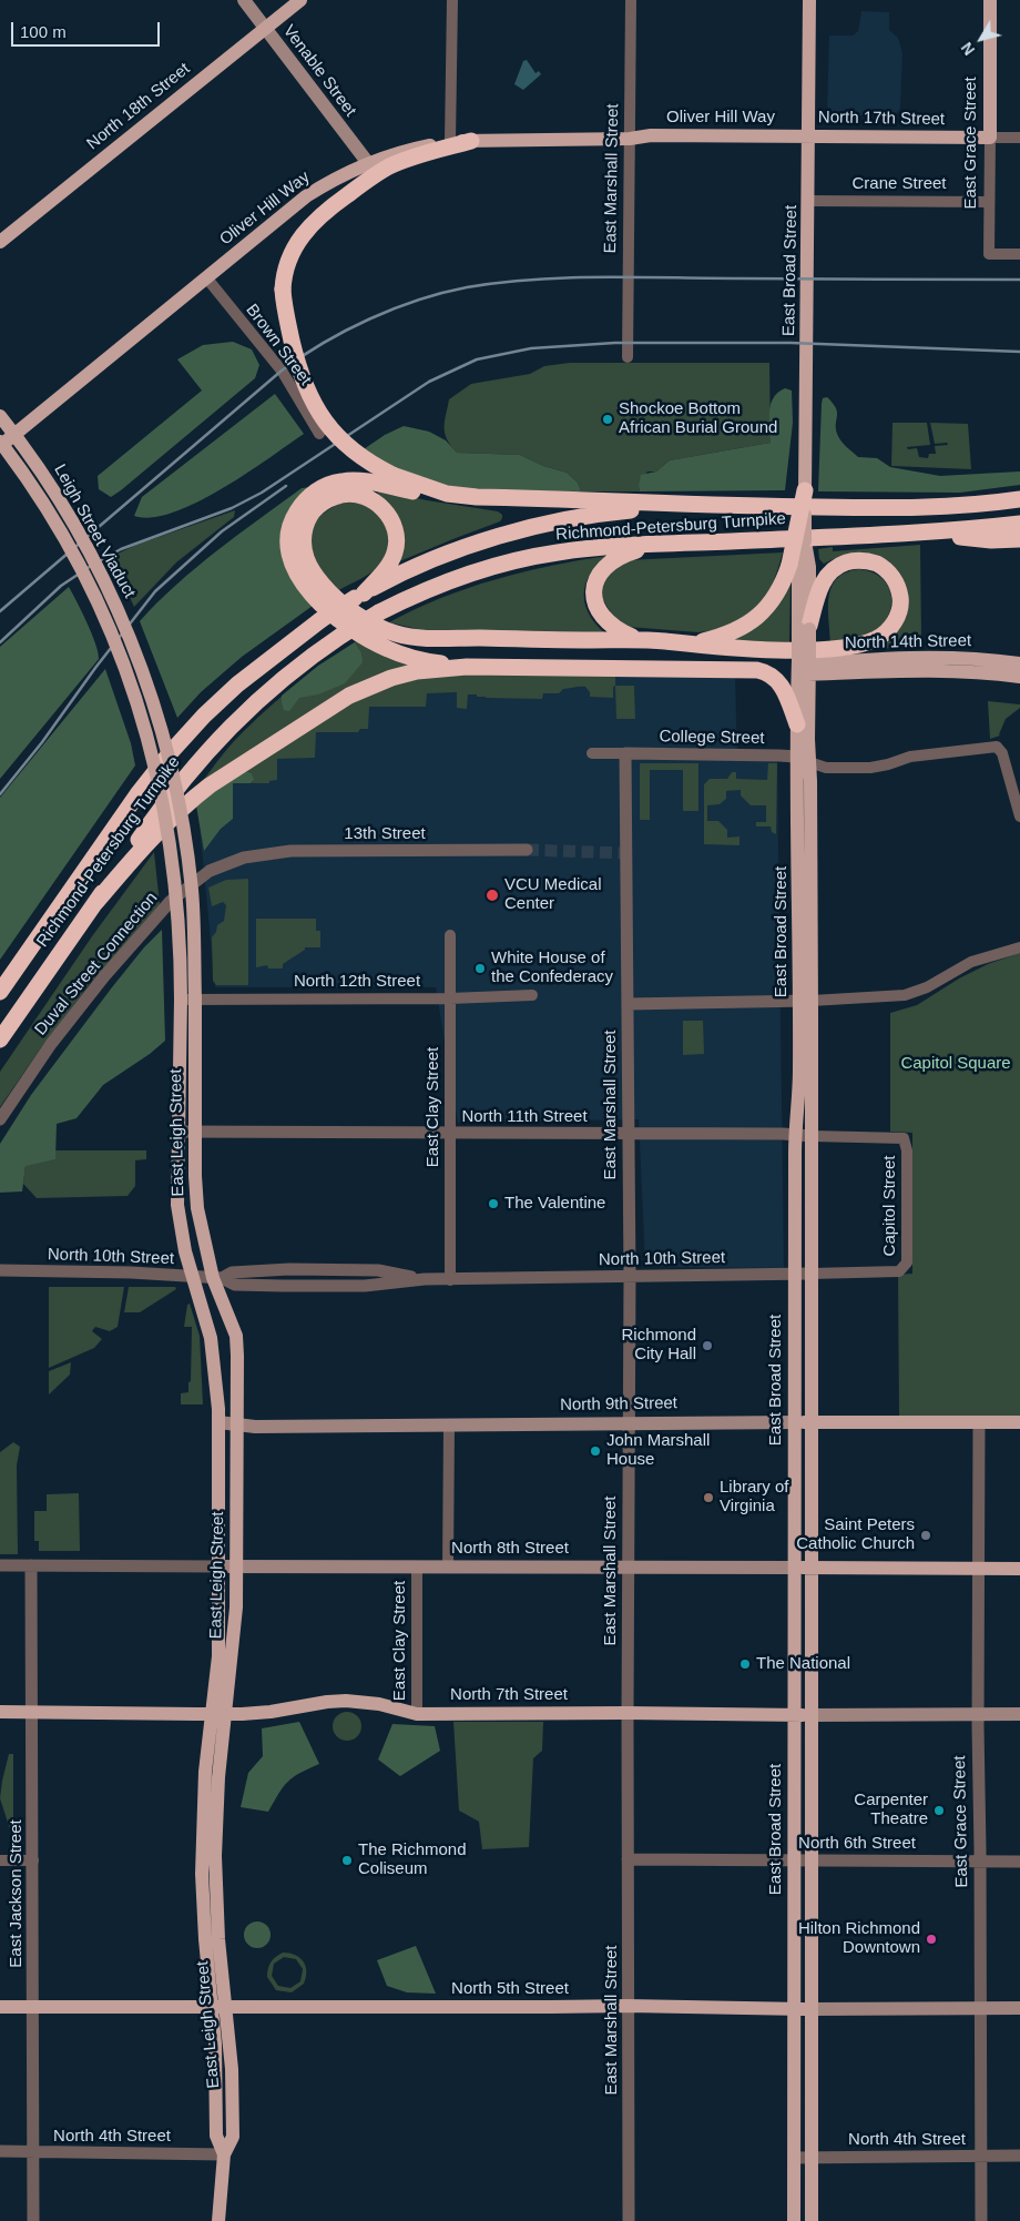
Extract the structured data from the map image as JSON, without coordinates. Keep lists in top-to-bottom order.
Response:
{
  "streets": {
    "highway": ["Richmond-Petersburg Turnpike"],
    "main road": [
      "Venable Street",
      "North 18th Street",
      "Oliver Hill Way",
      "North 17th Street",
      "East Grace Street",
      "East Broad Street",
      "Leigh Street Viaduct",
      "North 14th Street",
      "East Leigh Street",
      "North 9th Street",
      "North 8th Street",
      "North 7th Street",
      "North 5th Street"
    ],
    "street": [
      "East Marshall Street",
      "Crane Street",
      "Brown Street",
      "College Street",
      "13th Street",
      "Duval Street Connection",
      "North 12th Street",
      "East Clay Street",
      "North 11th Street",
      "Capitol Street",
      "North 10th Street",
      "North 6th Street",
      "East Jackson Street",
      "North 4th Street"
    ]
  },
  "crossings": [
    ["Venable Street", "North 18th Street"],
    ["Venable Street", "Oliver Hill Way"],
    ["Oliver Hill Way", "North 17th Street"],
    ["Oliver Hill Way", "East Marshall Street"],
    ["Oliver Hill Way", "East Broad Street"],
    ["Oliver Hill Way", "Brown Street"],
    ["North 17th Street", "East Grace Street"],
    ["North 17th Street", "East Broad Street"],
    ["East Grace Street", "Crane Street"],
    ["East Grace Street", "North 9th Street"],
    ["East Grace Street", "North 8th Street"],
    ["East Grace Street", "North 7th Street"],
    ["East Grace Street", "North 6th Street"],
    ["East Grace Street", "North 5th Street"],
    ["East Grace Street", "North 4th Street"],
    ["East Marshall Street", "College Street"],
    ["East Marshall Street", "North 11th Street"],
    ["East Marshall Street", "North 10th Street"],
    ["East Marshall Street", "North 9th Street"],
    ["East Marshall Street", "North 8th Street"],
    ["East Marshall Street", "North 7th Street"],
    ["East Marshall Street", "North 6th Street"],
    ["East Marshall Street", "North 5th Street"],
    ["Crane Street", "East Broad Street"],
    ["East Broad Street", "North 14th Street"],
    ["East Broad Street", "College Street"],
    ["East Broad Street", "North 11th Street"],
    ["East Broad Street", "North 10th Street"],
    ["East Broad Street", "North 9th Street"],
    ["East Broad Street", "North 8th Street"],
    ["East Broad Street", "North 7th Street"],
    ["East Broad Street", "North 6th Street"],
    ["East Broad Street", "North 5th Street"],
    ["East Broad Street", "North 4th Street"],
    ["Leigh Street Viaduct", "North 12th Street"],
    ["Leigh Street Viaduct", "East Leigh Street"],
    ["13th Street", "Duval Street Connection"],
    ["North 12th Street", "East Clay Street"],
    ["North 12th Street", "East Leigh Street"],
    ["East Clay Street", "North 11th Street"],
    ["East Clay Street", "North 10th Street"],
    ["East Clay Street", "North 8th Street"],
    ["East Clay Street", "North 7th Street"],
    ["North 11th Street", "East Leigh Street"],
    ["North 11th Street", "Capitol Street"],
    ["East Leigh Street", "North 10th Street"],
    ["East Leigh Street", "North 9th Street"],
    ["East Leigh Street", "North 8th Street"],
    ["East Leigh Street", "North 4th Street"],
    ["Capitol Street", "North 10th Street"],
    ["North 8th Street", "East Jackson Street"],
    ["North 7th Street", "East Jackson Street"],
    ["East Jackson Street", "North 5th Street"],
    ["East Jackson Street", "North 4th Street"]
  ],
  "parks": ["Capitol Square"],
  "places": [
    "Shockoe Bottom African Burial Ground",
    "VCU Medical Center",
    "White House of the Confederacy",
    "The Valentine",
    "Richmond City Hall",
    "John Marshall House",
    "Library of Virginia",
    "Saint Peters Catholic Church",
    "The National",
    "Carpenter Theatre",
    "The Richmond Coliseum",
    "Hilton Richmond Downtown"
  ],
  "scale_bar": "100 m",
  "north": "bottom left"
}
